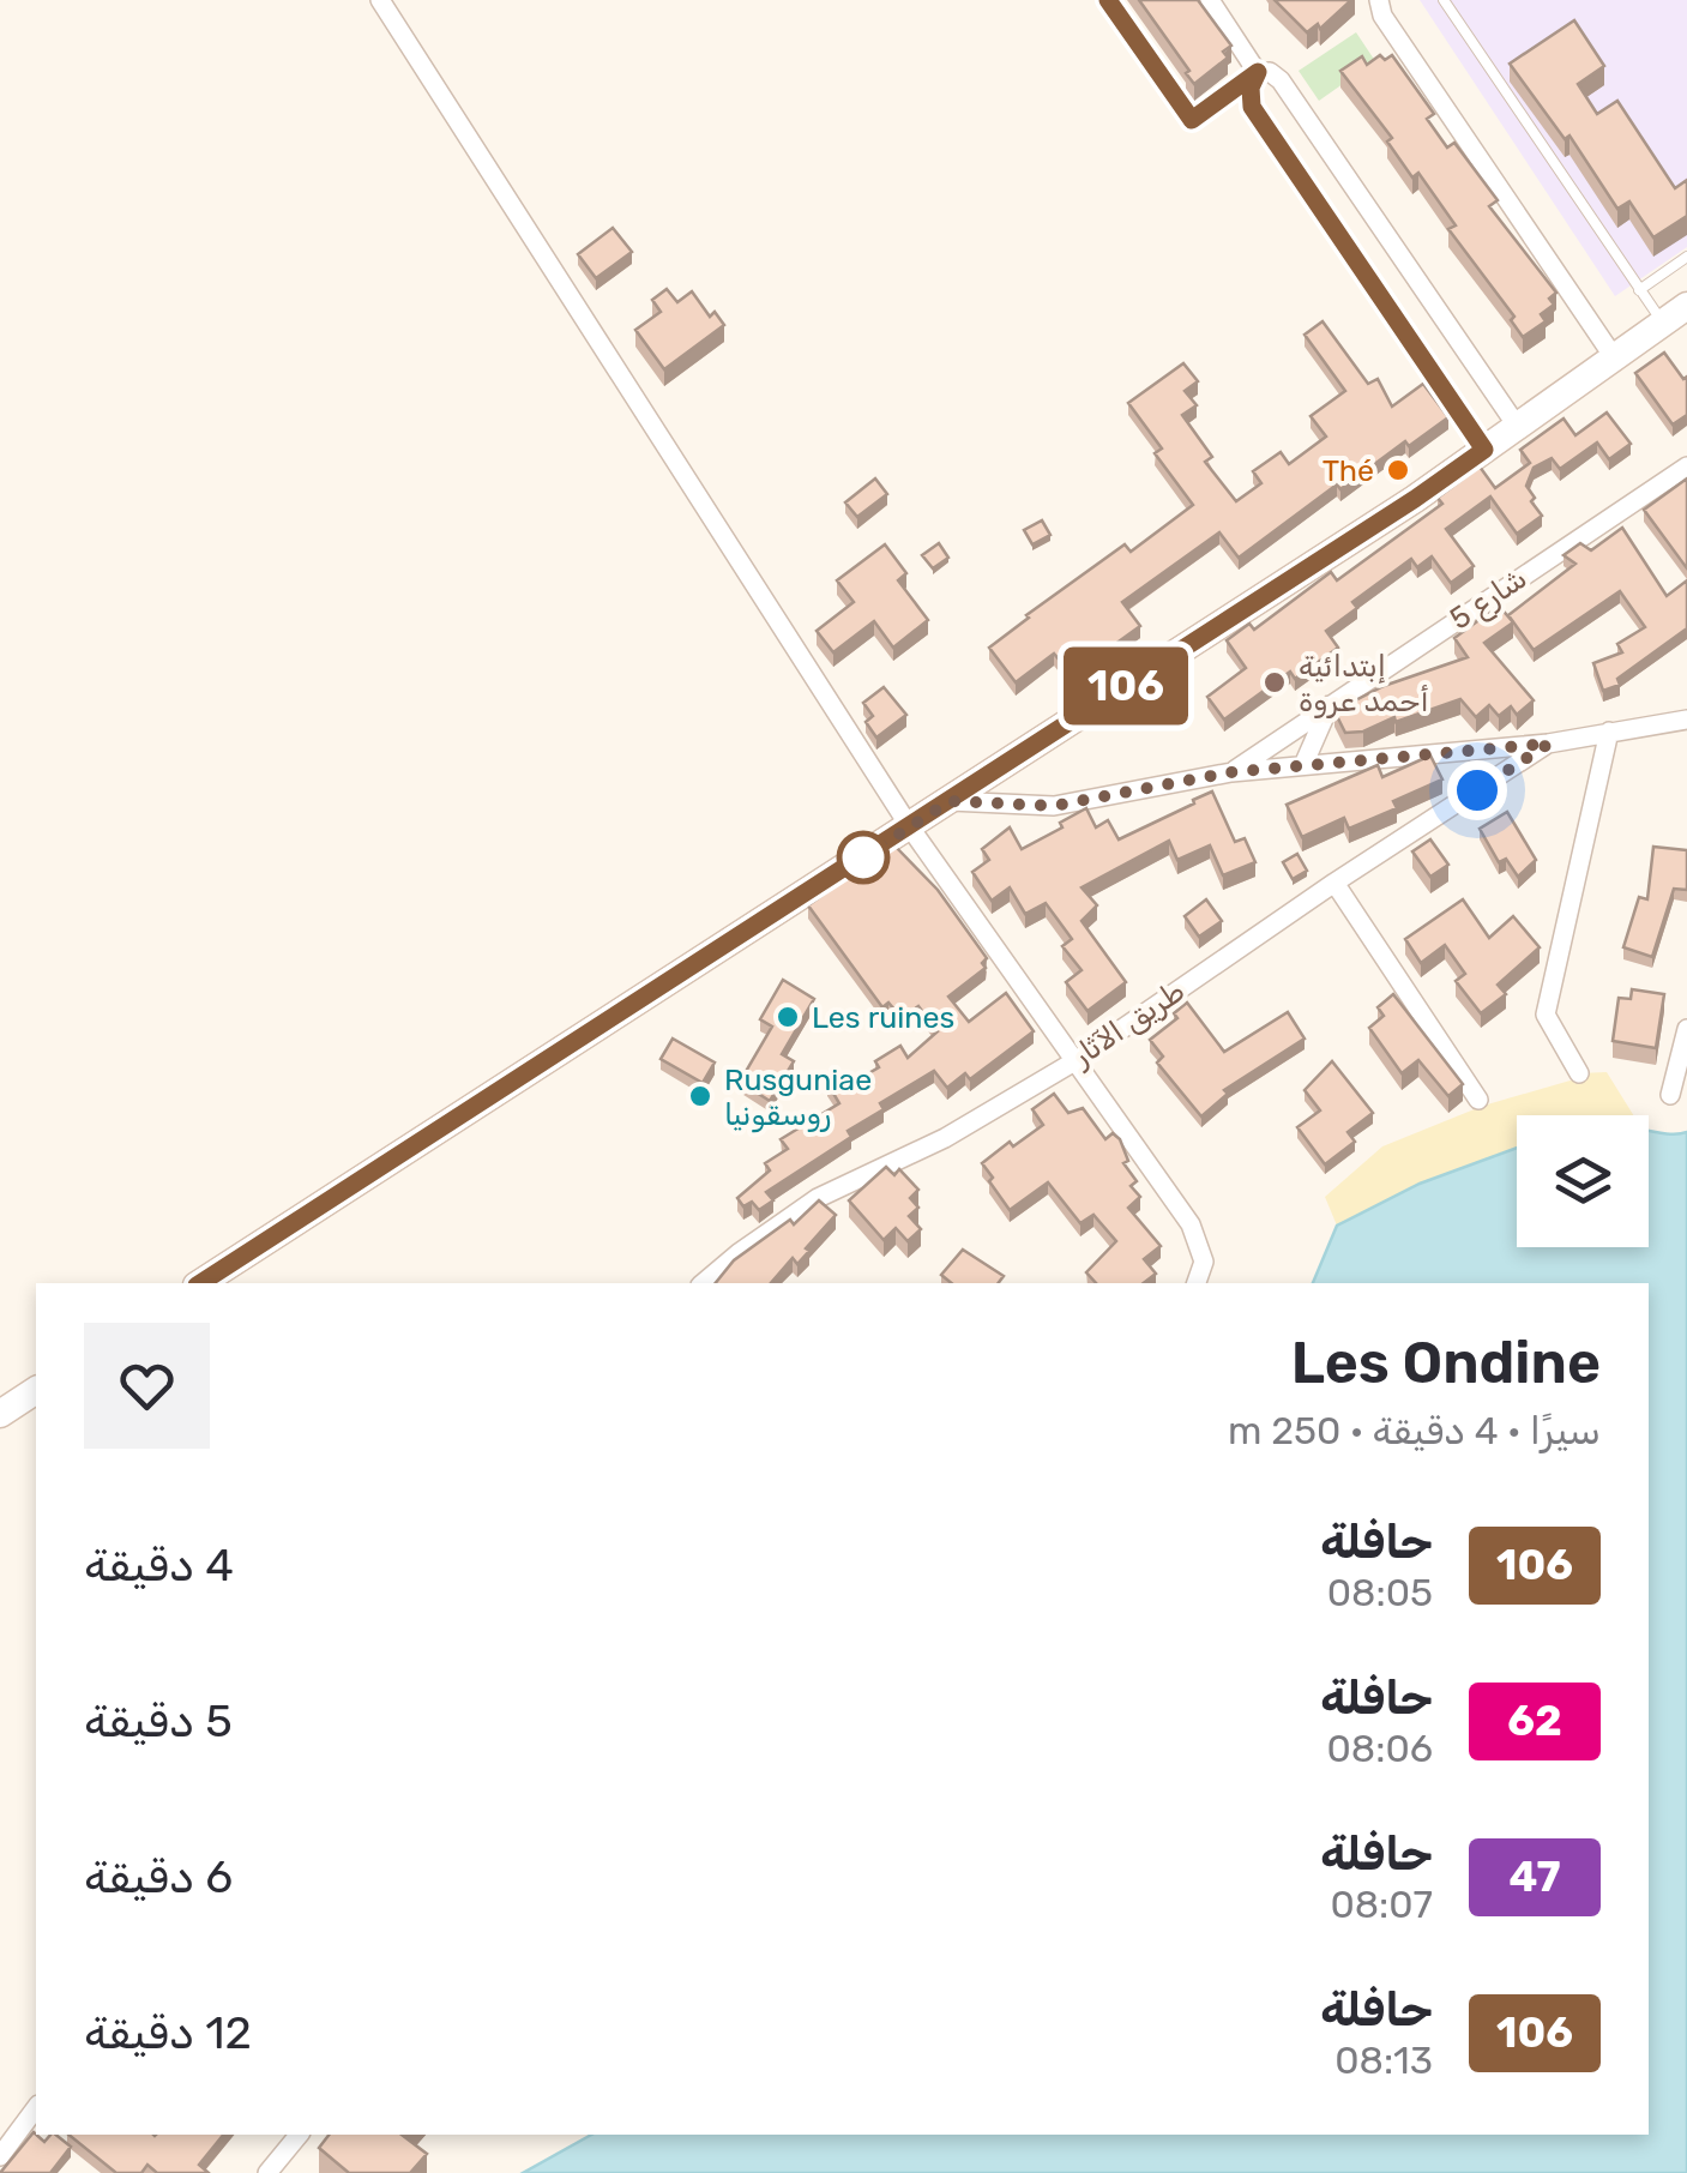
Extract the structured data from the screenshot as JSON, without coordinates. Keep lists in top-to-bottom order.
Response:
{
  "streets": {
    "street": ["شارع 5", "طريق الآثار"]
  },
  "places": [
    "Thé",
    "إبتدائية أحمد عروة",
    "Les ruines",
    "Rusguniae روسقونيا"
  ],
  "lines": ["bus line 106"],
  "page": {
    "on_map": "106",
    "heading": ["Les Ondine", "سيرًا · 4 دقيقة · 250 m"],
    "list": [
      {
        "mark": "106",
        "name": "حافلة",
        "note": "08:05",
        "value": "4 دقيقة"
      },
      {
        "mark": "62",
        "name": "حافلة",
        "note": "08:06",
        "value": "5 دقيقة"
      },
      {
        "mark": "47",
        "name": "حافلة",
        "note": "08:07",
        "value": "6 دقيقة"
      },
      {
        "mark": "106",
        "name": "حافلة",
        "note": "08:13",
        "value": "12 دقيقة"
      }
    ]
  }
}
